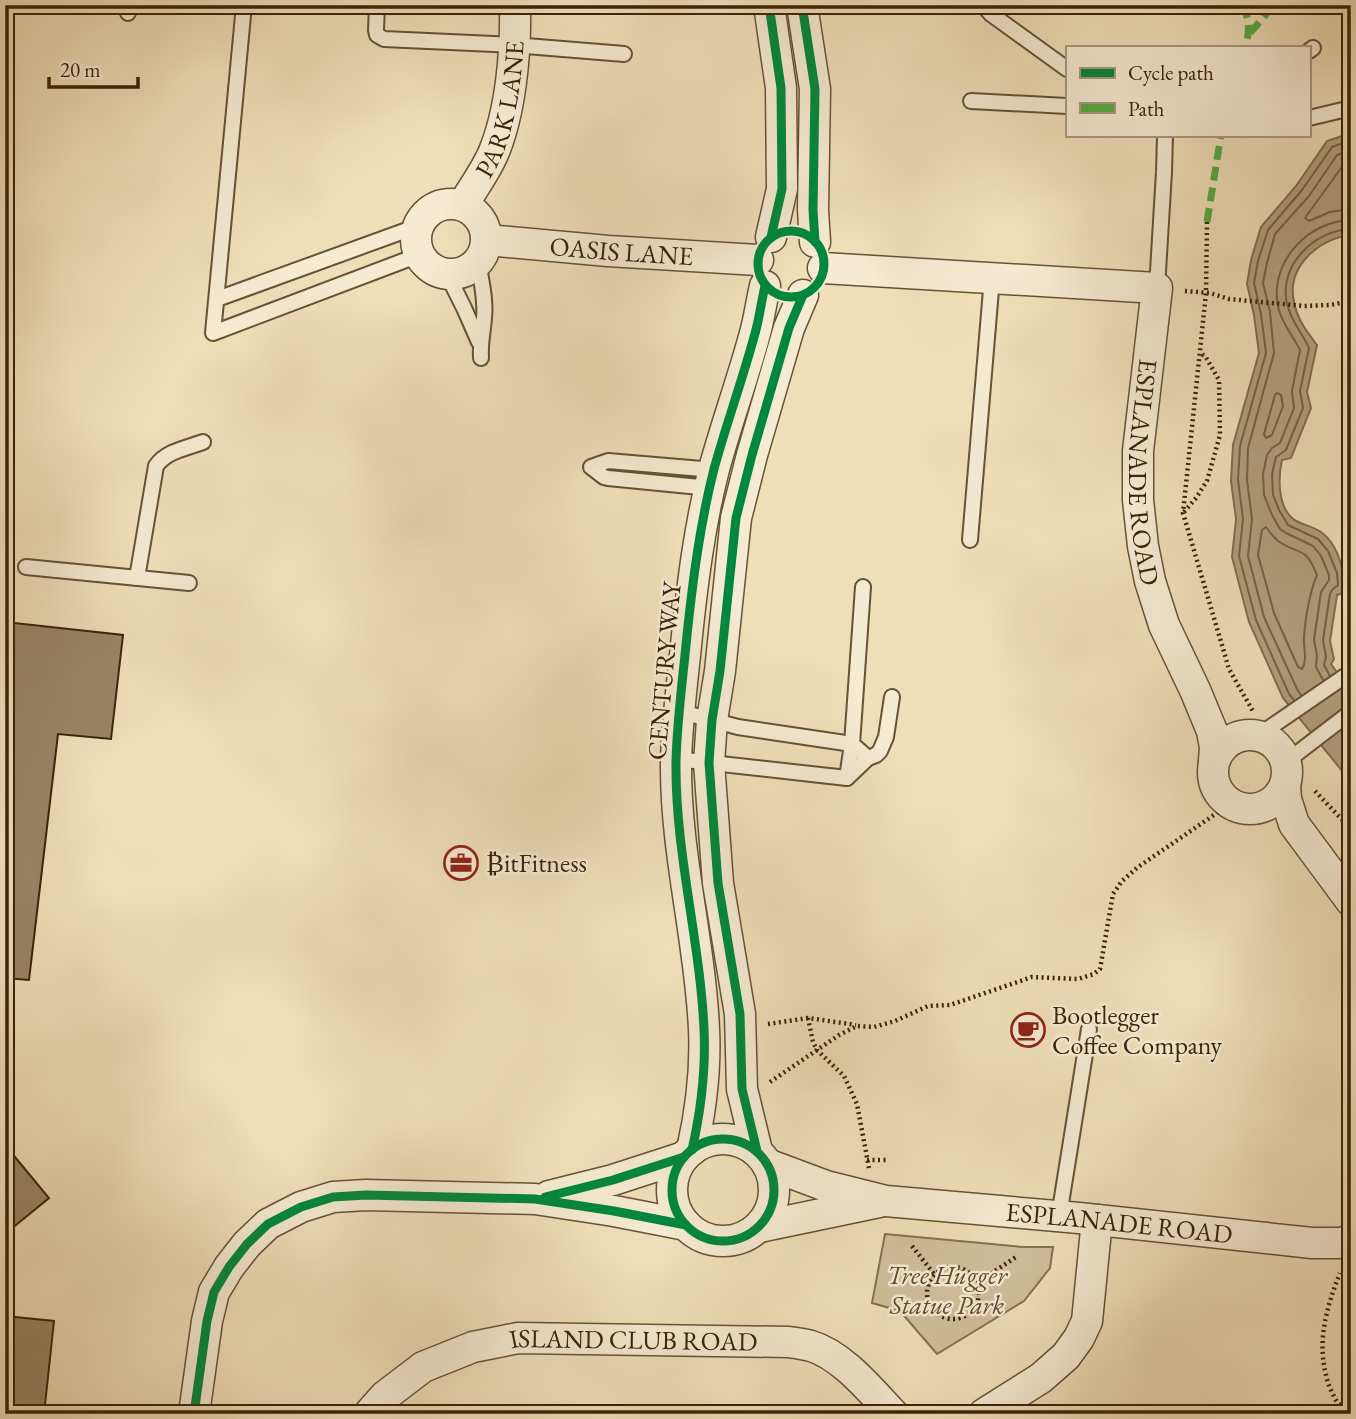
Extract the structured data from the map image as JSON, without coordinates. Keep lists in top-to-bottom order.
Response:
{
  "streets": {
    "street": [
      "PARK LANE",
      "OASIS LANE",
      "ESPLANADE ROAD",
      "CENTURY WAY",
      "ISLAND CLUB ROAD"
    ]
  },
  "crossings": [
    ["PARK LANE", "OASIS LANE"],
    ["OASIS LANE", "CENTURY WAY"],
    ["ESPLANADE ROAD", "CENTURY WAY"]
  ],
  "parks": ["Tree Hugger Statue Park"],
  "places": {
    "office": ["₿itFitness"],
    "cafe": ["Bootlegger Coffee Company"]
  },
  "legend": ["Cycle path", "Path"],
  "scale_bar": "20 m"
}
